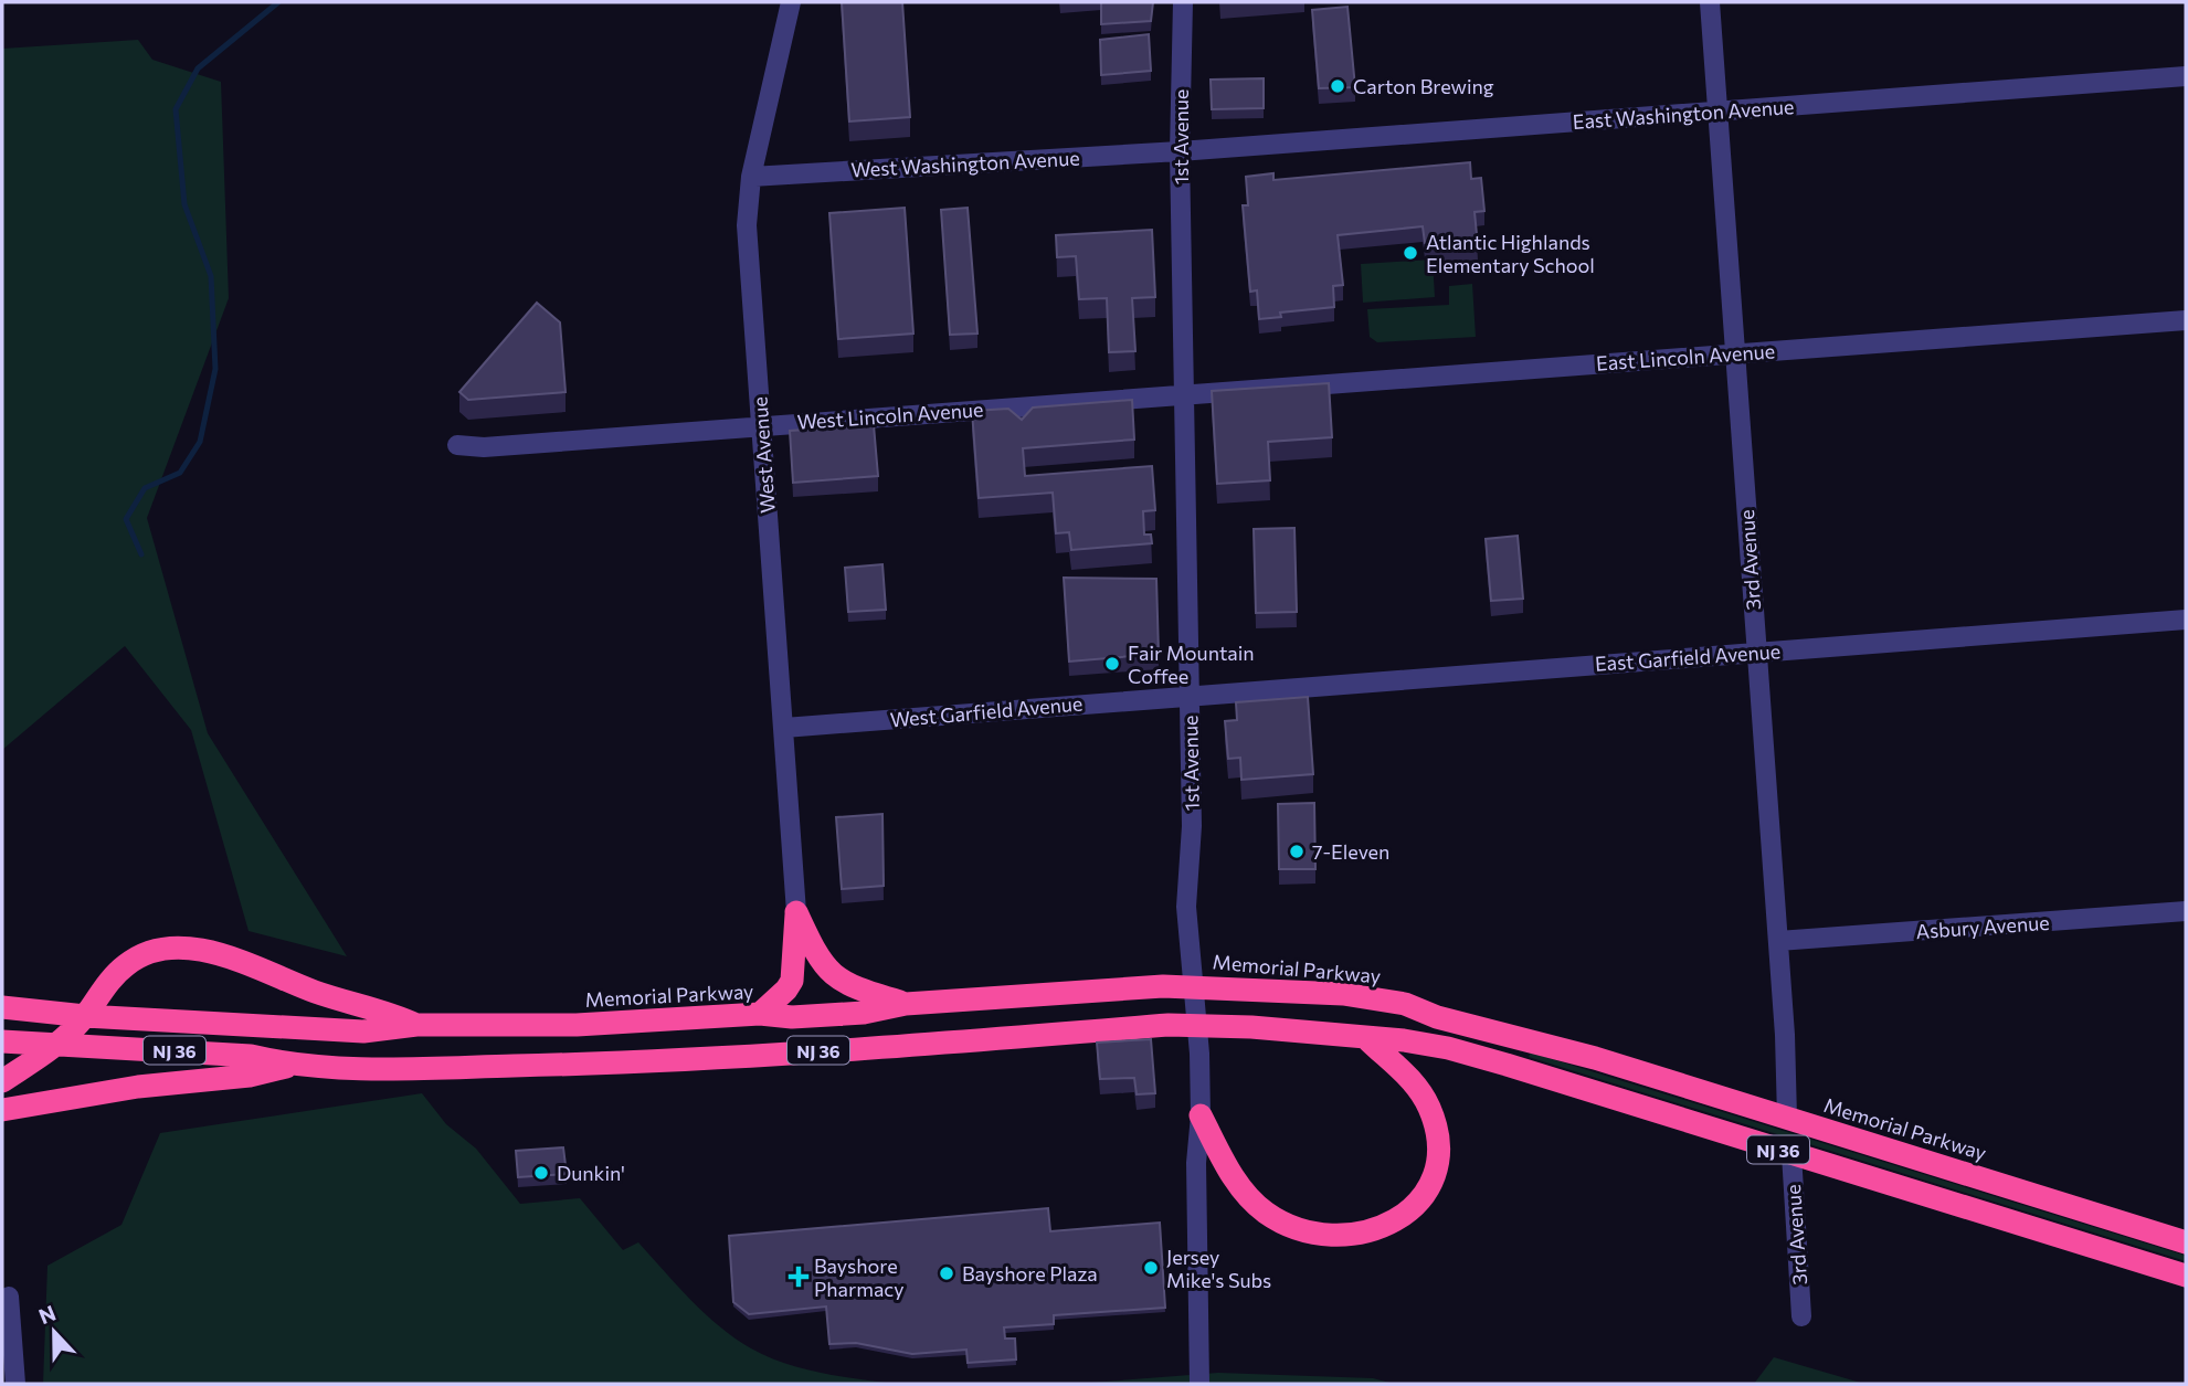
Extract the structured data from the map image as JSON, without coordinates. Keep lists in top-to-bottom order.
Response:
{
  "streets": {
    "highway": ["Memorial Parkway", "NJ 36"],
    "street": [
      "East Washington Avenue",
      "1st Avenue",
      "West Washington Avenue",
      "East Lincoln Avenue",
      "West Lincoln Avenue",
      "West Avenue",
      "3rd Avenue",
      "East Garfield Avenue",
      "West Garfield Avenue",
      "Asbury Avenue"
    ]
  },
  "crossings": [
    ["East Washington Avenue", "1st Avenue"],
    ["East Washington Avenue", "West Washington Avenue"],
    ["East Washington Avenue", "3rd Avenue"],
    ["1st Avenue", "West Washington Avenue"],
    ["1st Avenue", "East Lincoln Avenue"],
    ["1st Avenue", "West Lincoln Avenue"],
    ["1st Avenue", "East Garfield Avenue"],
    ["1st Avenue", "West Garfield Avenue"],
    ["1st Avenue", "Memorial Parkway"],
    ["1st Avenue", "NJ 36"],
    ["West Washington Avenue", "West Avenue"],
    ["East Lincoln Avenue", "West Lincoln Avenue"],
    ["East Lincoln Avenue", "3rd Avenue"],
    ["West Lincoln Avenue", "West Avenue"],
    ["West Avenue", "West Garfield Avenue"],
    ["3rd Avenue", "East Garfield Avenue"],
    ["3rd Avenue", "Asbury Avenue"],
    ["3rd Avenue", "Memorial Parkway"],
    ["3rd Avenue", "NJ 36"],
    ["East Garfield Avenue", "West Garfield Avenue"],
    ["Memorial Parkway", "NJ 36"]
  ],
  "places": {
    "other": [
      "Carton Brewing",
      "Atlantic Highlands Elementary School",
      "Fair Mountain Coffee",
      "7-Eleven",
      "Dunkin'",
      "Jersey Mike's Subs",
      "Bayshore Plaza"
    ],
    "health": ["Bayshore Pharmacy"]
  },
  "north": "top"
}
